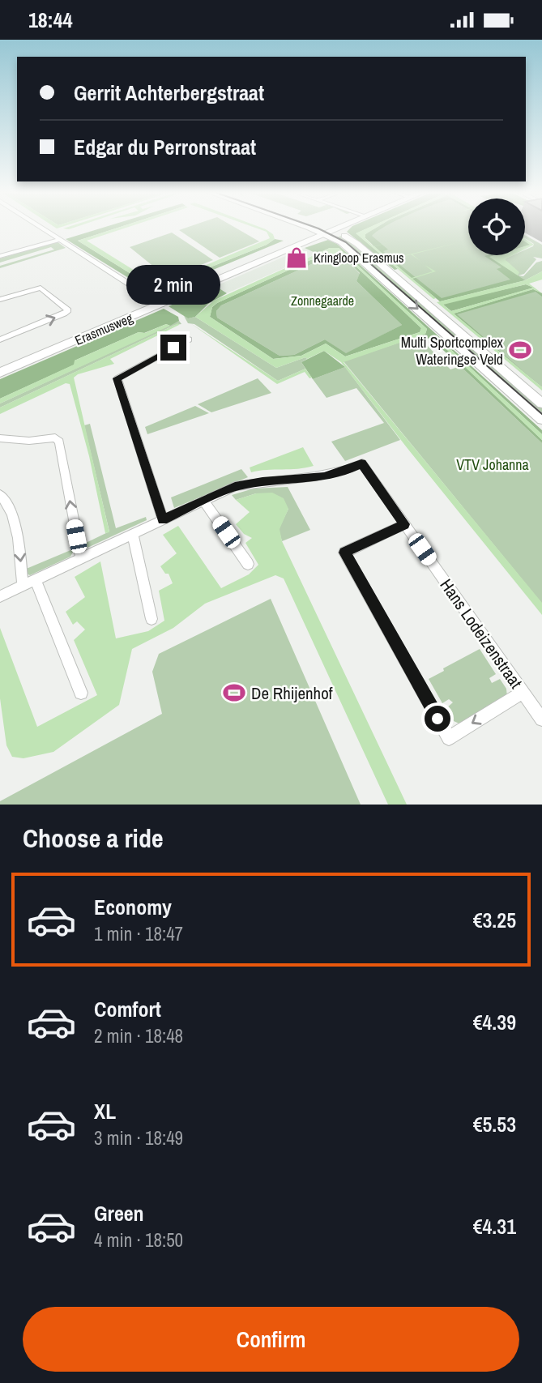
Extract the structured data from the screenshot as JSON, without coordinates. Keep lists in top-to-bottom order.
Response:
{
  "streets": {
    "main road": ["Erasmusweg"],
    "street": ["Hans Lodeizenstraat"]
  },
  "parks": ["Zonnegaarde", "VTV Johanna"],
  "places": {
    "shop": ["Kringloop Erasmus"],
    "sports": ["Multi Sportcomplex Wateringse Veld", "De Rhijenhof"]
  },
  "page": {
    "status": "18:44",
    "banner": ["Gerrit Achterbergstraat", "Edgar du Perronstraat"],
    "bubble": "2 min",
    "heading": "Choose a ride",
    "list": [
      {
        "name": "Economy",
        "note": "1 min · 18:47",
        "value": "€3.25"
      },
      {
        "name": "Comfort",
        "note": "2 min · 18:48",
        "value": "€4.39"
      },
      {
        "name": "XL",
        "note": "3 min · 18:49",
        "value": "€5.53"
      },
      {
        "name": "Green",
        "note": "4 min · 18:50",
        "value": "€4.31"
      }
    ],
    "buttons": "Confirm"
  }
}
